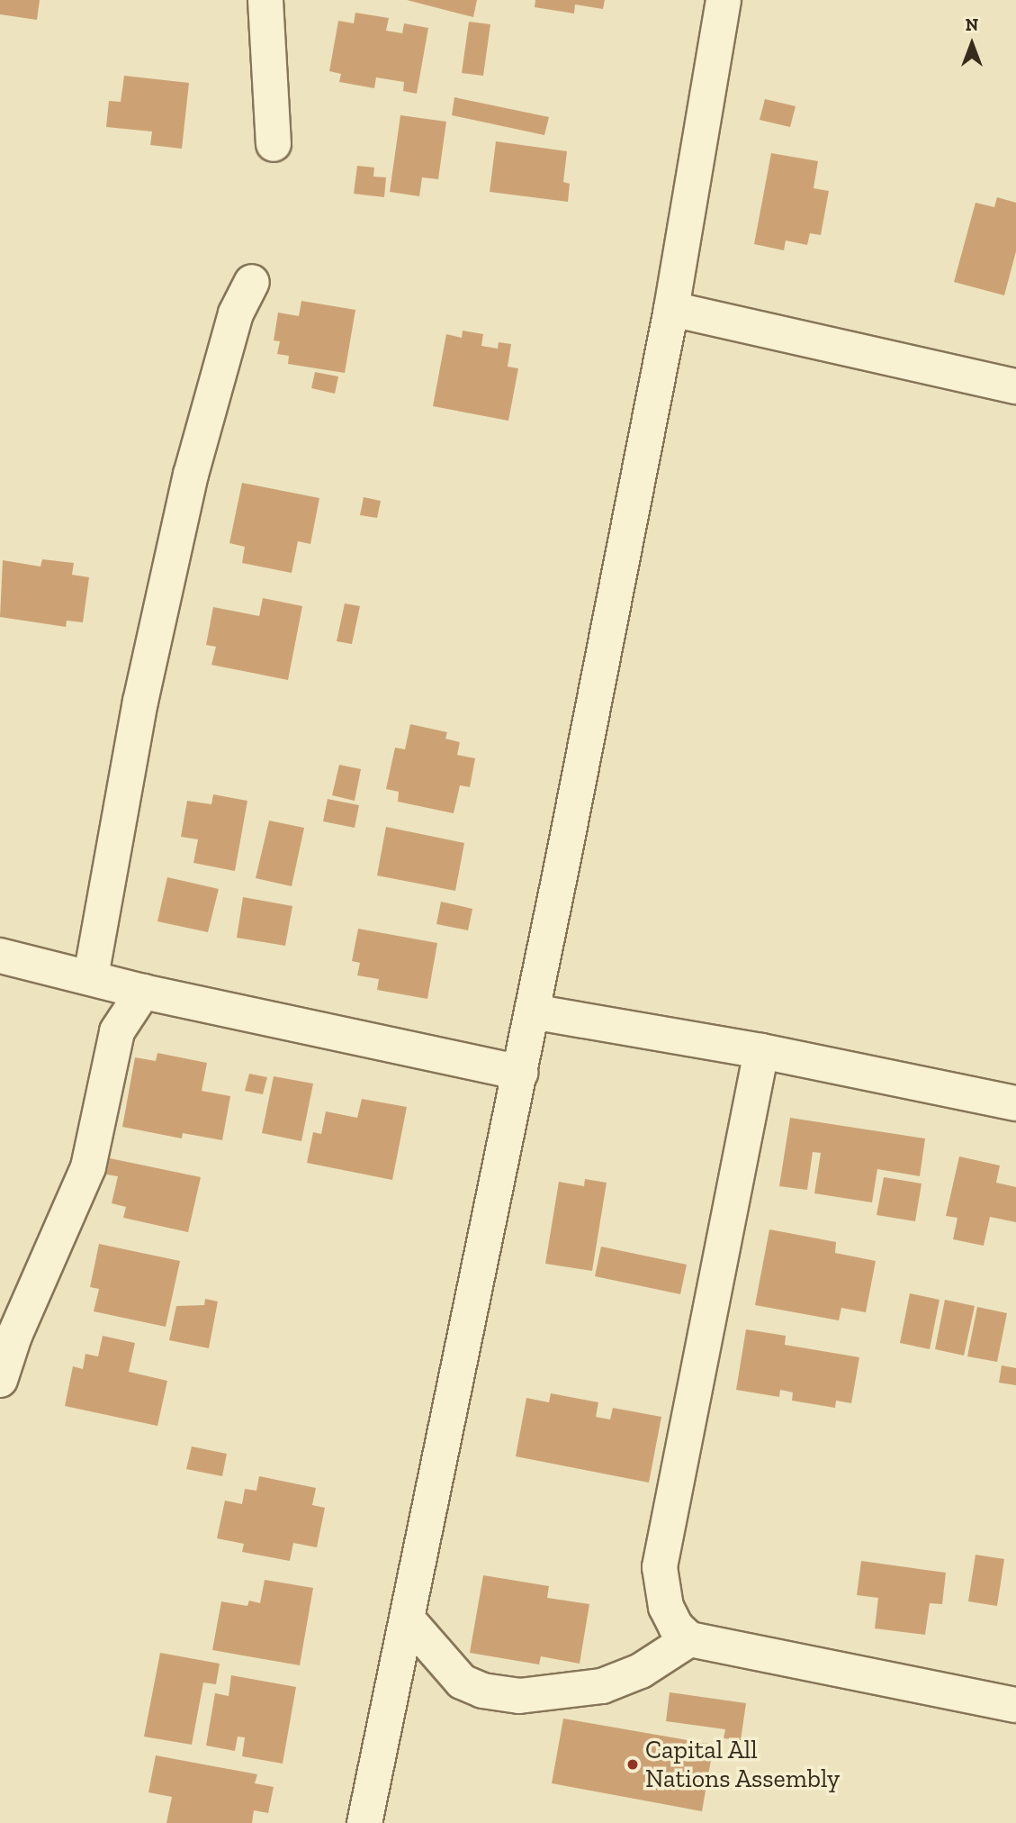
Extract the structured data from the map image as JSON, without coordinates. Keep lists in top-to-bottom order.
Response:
{
  "places": ["Capital All Nations Assembly"],
  "north": "top"
}
